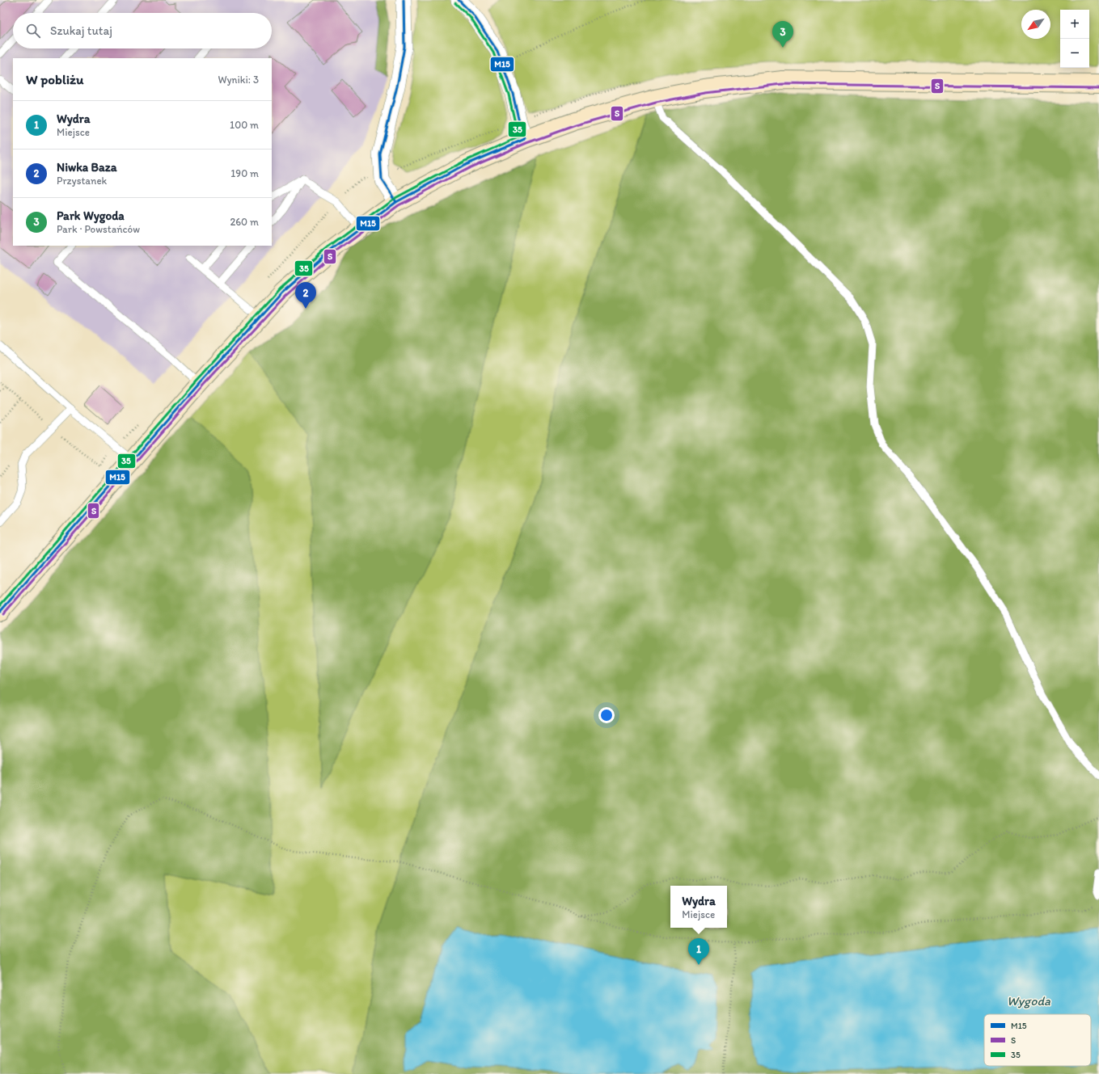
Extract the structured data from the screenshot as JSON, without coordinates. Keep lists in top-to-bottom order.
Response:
{
  "water": ["Wygoda"],
  "lines": ["transit line M15", "transit line 35", "transit line S"],
  "legend": ["M15", "S", "35"],
  "north": "bottom left",
  "page": {
    "map_buttons": ["+", "−"],
    "search": "Szukaj tutaj",
    "pins": ["3", "2", "1"],
    "heading": ["W pobliżu", "Wyniki: 3"],
    "list": [
      {
        "mark": "1",
        "name": "Wydra",
        "note": "Miejsce",
        "value": "100 m"
      },
      {
        "mark": "2",
        "name": "Niwka Baza",
        "note": "Przystanek",
        "value": "190 m"
      },
      {
        "mark": "3",
        "name": "Park Wygoda",
        "note": "Park · Powstańców",
        "value": "260 m"
      }
    ],
    "popup": ["Wydra", "Miejsce"]
  }
}
